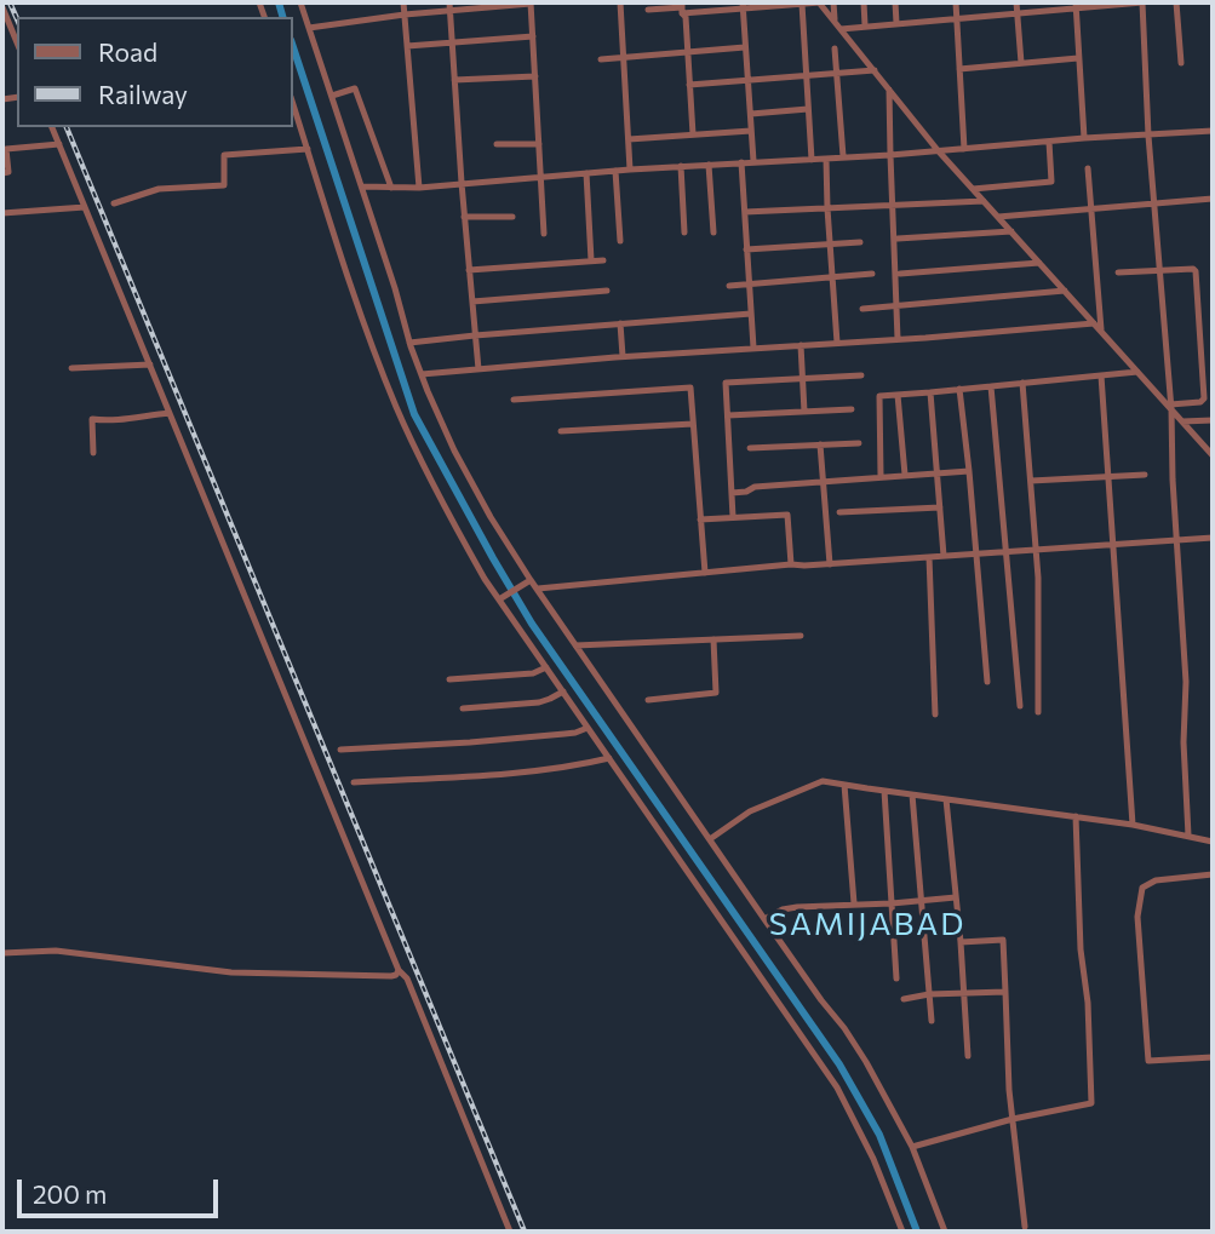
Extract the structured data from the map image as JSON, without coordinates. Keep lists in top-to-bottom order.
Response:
{
  "districts": ["SAMIJABAD"],
  "legend": ["Road", "Railway"],
  "scale_bar": "200 m"
}
